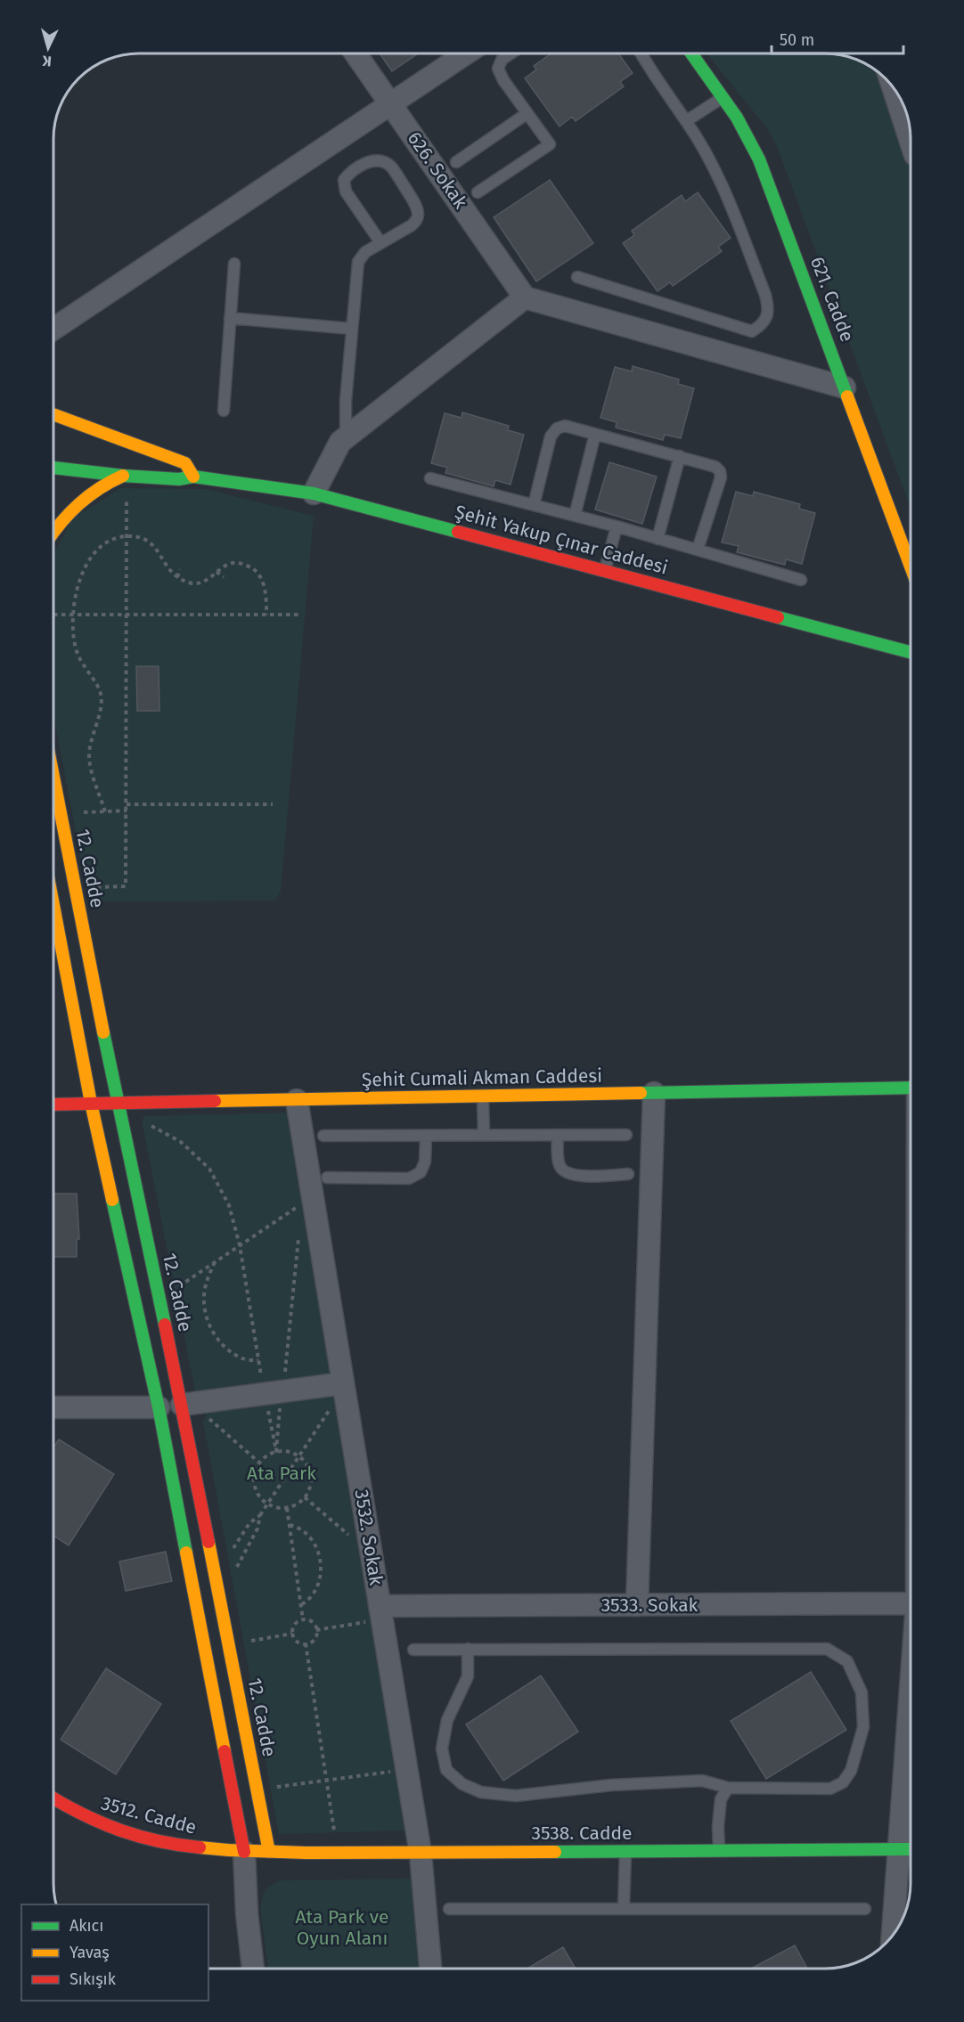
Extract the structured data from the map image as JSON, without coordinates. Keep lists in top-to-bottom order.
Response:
{
  "streets": {
    "main road": [
      "621. Cadde",
      "Şehit Yakup Çınar Caddesi",
      "12. Cadde",
      "Şehit Cumali Akman Caddesi",
      "3512. Cadde",
      "3538. Cadde"
    ],
    "street": ["626. Sokak", "3532. Sokak", "3533. Sokak"]
  },
  "crossings": [
    ["12. Cadde", "Şehit Cumali Akman Caddesi"],
    ["12. Cadde", "3538. Cadde"],
    ["Şehit Cumali Akman Caddesi", "3532. Sokak"],
    ["3532. Sokak", "3533. Sokak"],
    ["3532. Sokak", "3538. Cadde"],
    ["3512. Cadde", "3538. Cadde"]
  ],
  "parks": ["Ata Park", "Ata Park ve Oyun Alanı"],
  "legend": ["Akıcı", "Yavaş", "Sıkışık"],
  "scale_bar": "50 m",
  "north": "bottom"
}
